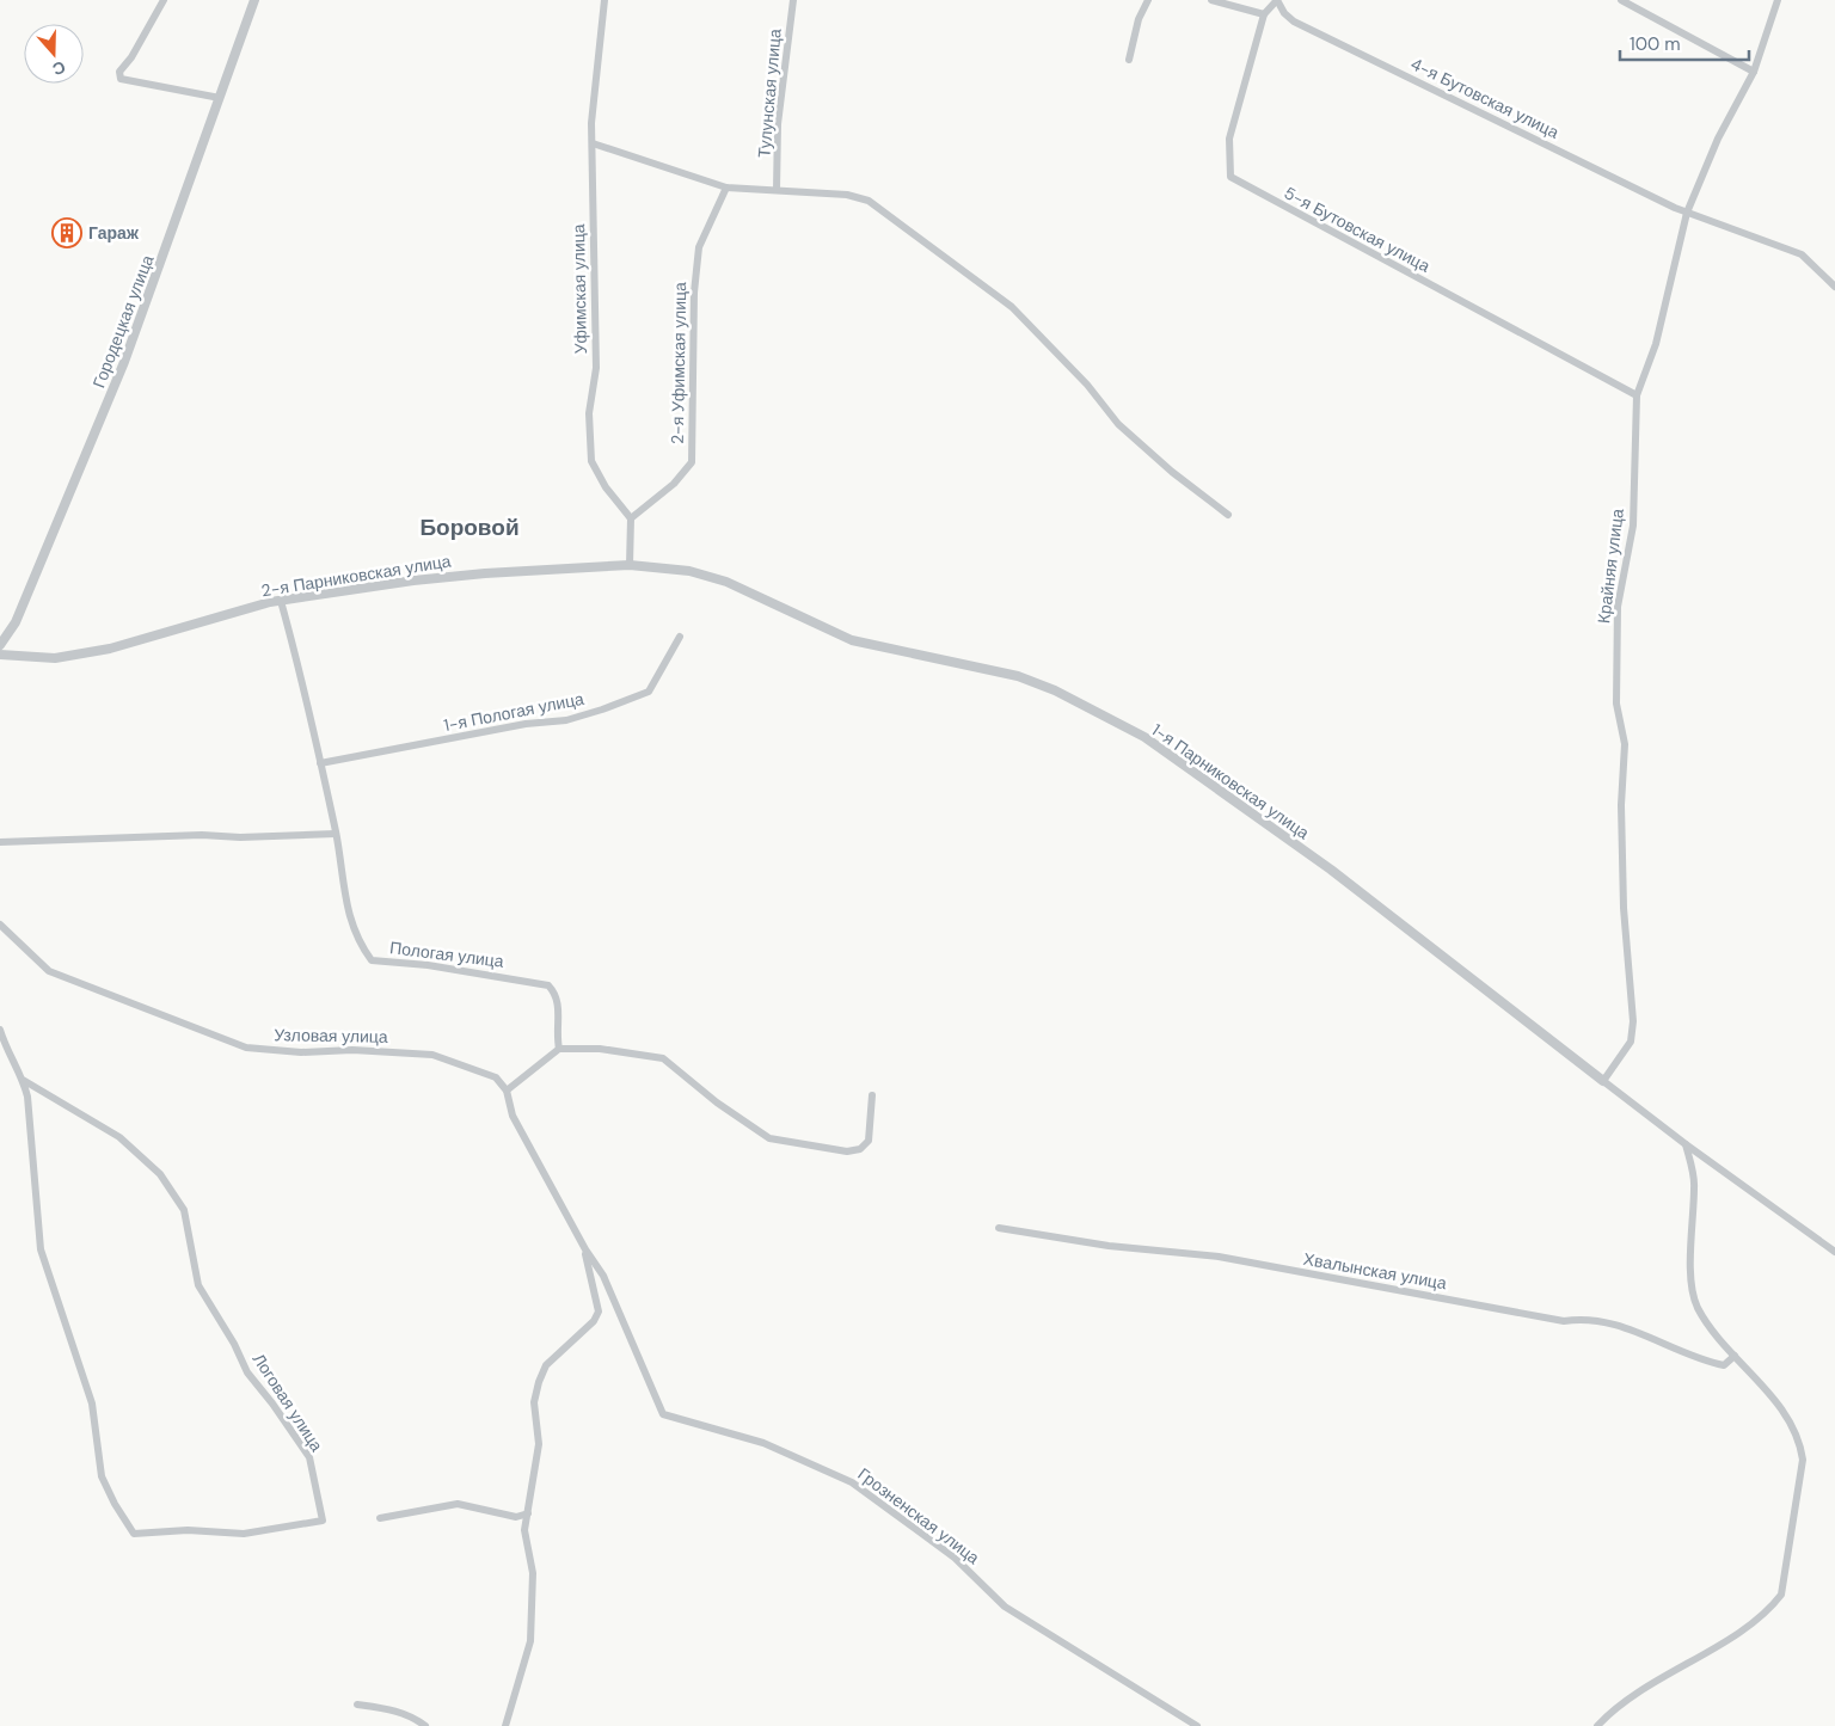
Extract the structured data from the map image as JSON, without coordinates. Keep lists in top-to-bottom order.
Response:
{
  "streets": {
    "street": [
      "Тулунская улица",
      "4-я Бутовская улица",
      "5-я Бутовская улица",
      "Уфимская улица",
      "Городецкая улица",
      "2-я Уфимская улица",
      "Крайняя улица",
      "2-я Парниковская улица",
      "1-я Пологая улица",
      "1-я Парниковская улица",
      "Пологая улица",
      "Узловая улица",
      "Хвалынская улица",
      "Логовая улица",
      "Грозненская улица"
    ]
  },
  "crossings": [
    ["4-я Бутовская улица", "5-я Бутовская улица"],
    ["4-я Бутовская улица", "Крайняя улица"],
    ["5-я Бутовская улица", "Крайняя улица"],
    ["Уфимская улица", "2-я Уфимская улица"],
    ["Крайняя улица", "1-я Парниковская улица"],
    ["2-я Парниковская улица", "1-я Парниковская улица"],
    ["2-я Парниковская улица", "Пологая улица"],
    ["1-я Пологая улица", "Пологая улица"]
  ],
  "districts": ["Боровой"],
  "places": {
    "building": ["Гараж"]
  },
  "scale_bar": "100 m",
  "north": "bottom"
}
